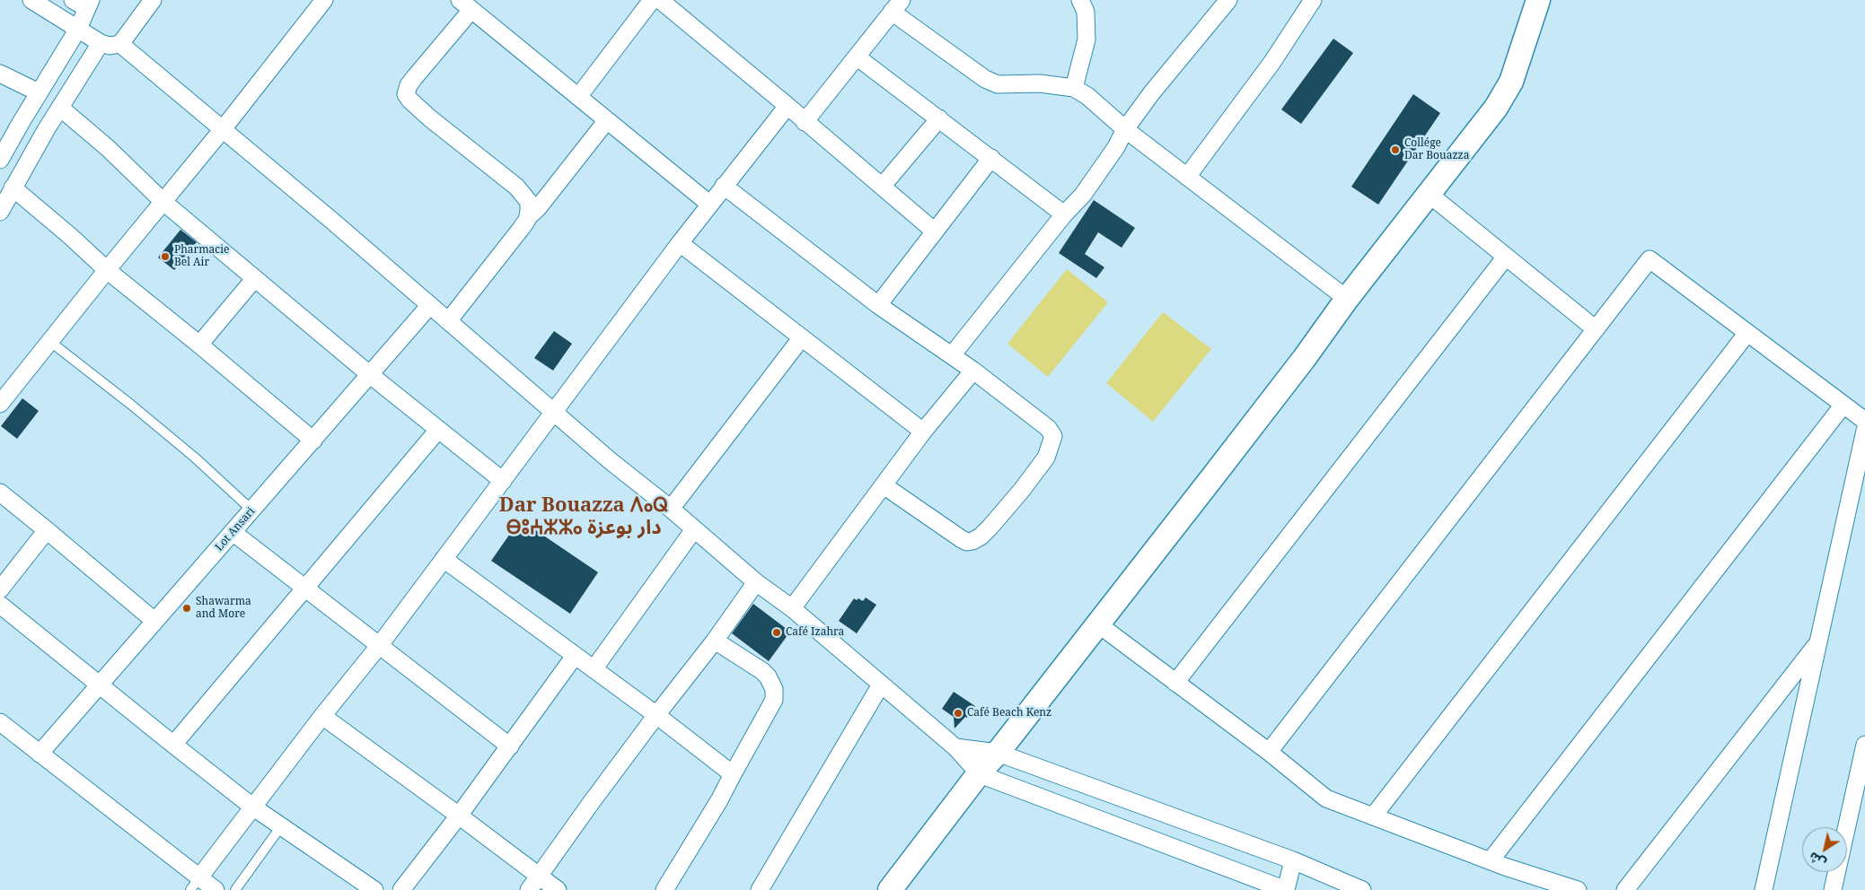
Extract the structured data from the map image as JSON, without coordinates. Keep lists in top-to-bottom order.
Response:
{
  "streets": {
    "street": ["Lot Ansari"]
  },
  "districts": ["Dar Bouazza ⴷⴰⵕ ⴱⵓⵄⵣⵣⴰ دار بوعزة"],
  "places": [
    "Collége Dar Bouazza",
    "Pharmacie Bel Air",
    "Shawarma and More",
    "Café Izahra",
    "Café Beach Kenz"
  ],
  "north": "bottom left"
}
